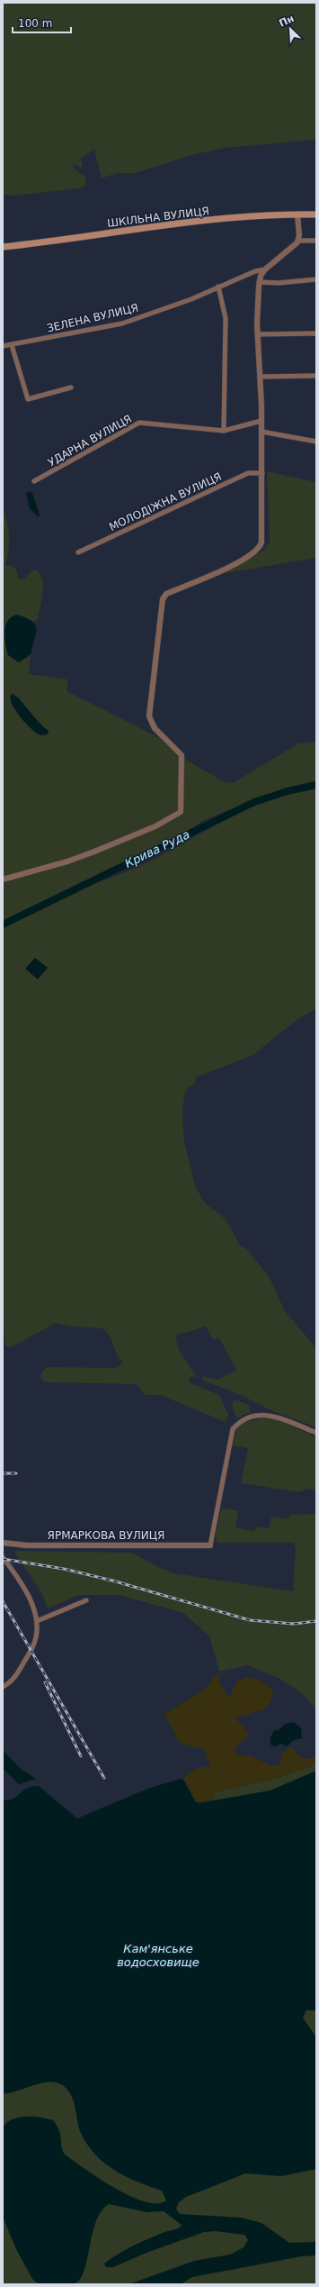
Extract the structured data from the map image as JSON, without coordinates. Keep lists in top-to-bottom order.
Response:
{
  "streets": {
    "main road": ["ШКІЛЬНА ВУЛИЦЯ"],
    "street": [
      "ЗЕЛЕНА ВУЛИЦЯ",
      "УДАРНА ВУЛИЦЯ",
      "МОЛОДІЖНА ВУЛИЦЯ",
      "ЯРМАРКОВА ВУЛИЦЯ"
    ]
  },
  "water": ["Крива Руда", "Кам'янське водосховище"],
  "scale_bar": "100 m",
  "north": "top left"
}
